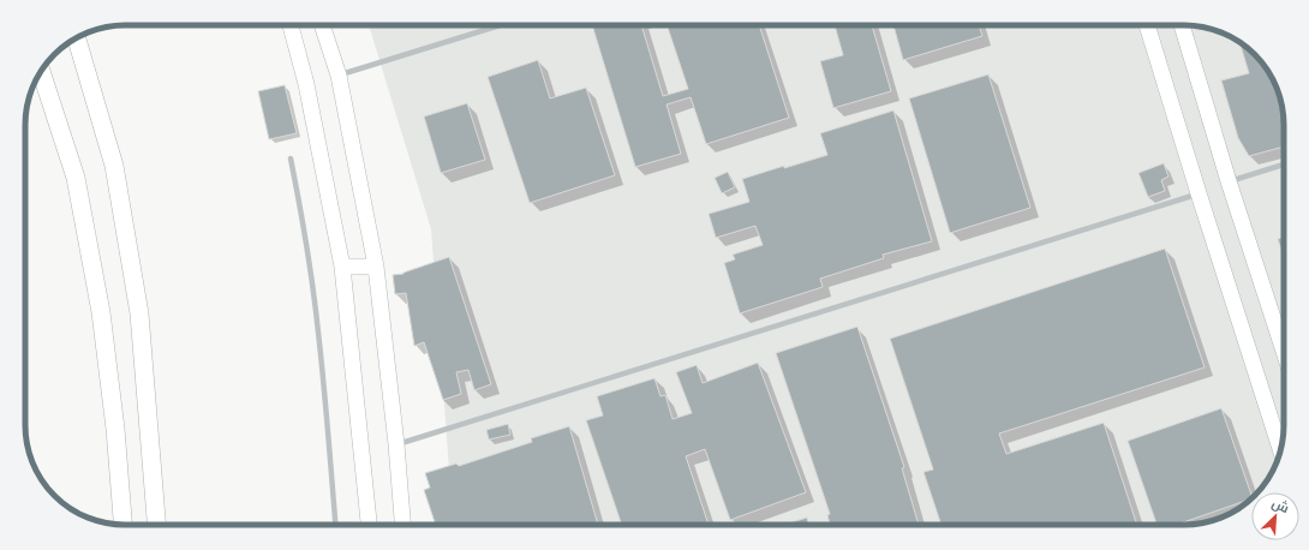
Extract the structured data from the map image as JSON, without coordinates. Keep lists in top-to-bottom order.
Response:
{
  "north": "top right"
}
